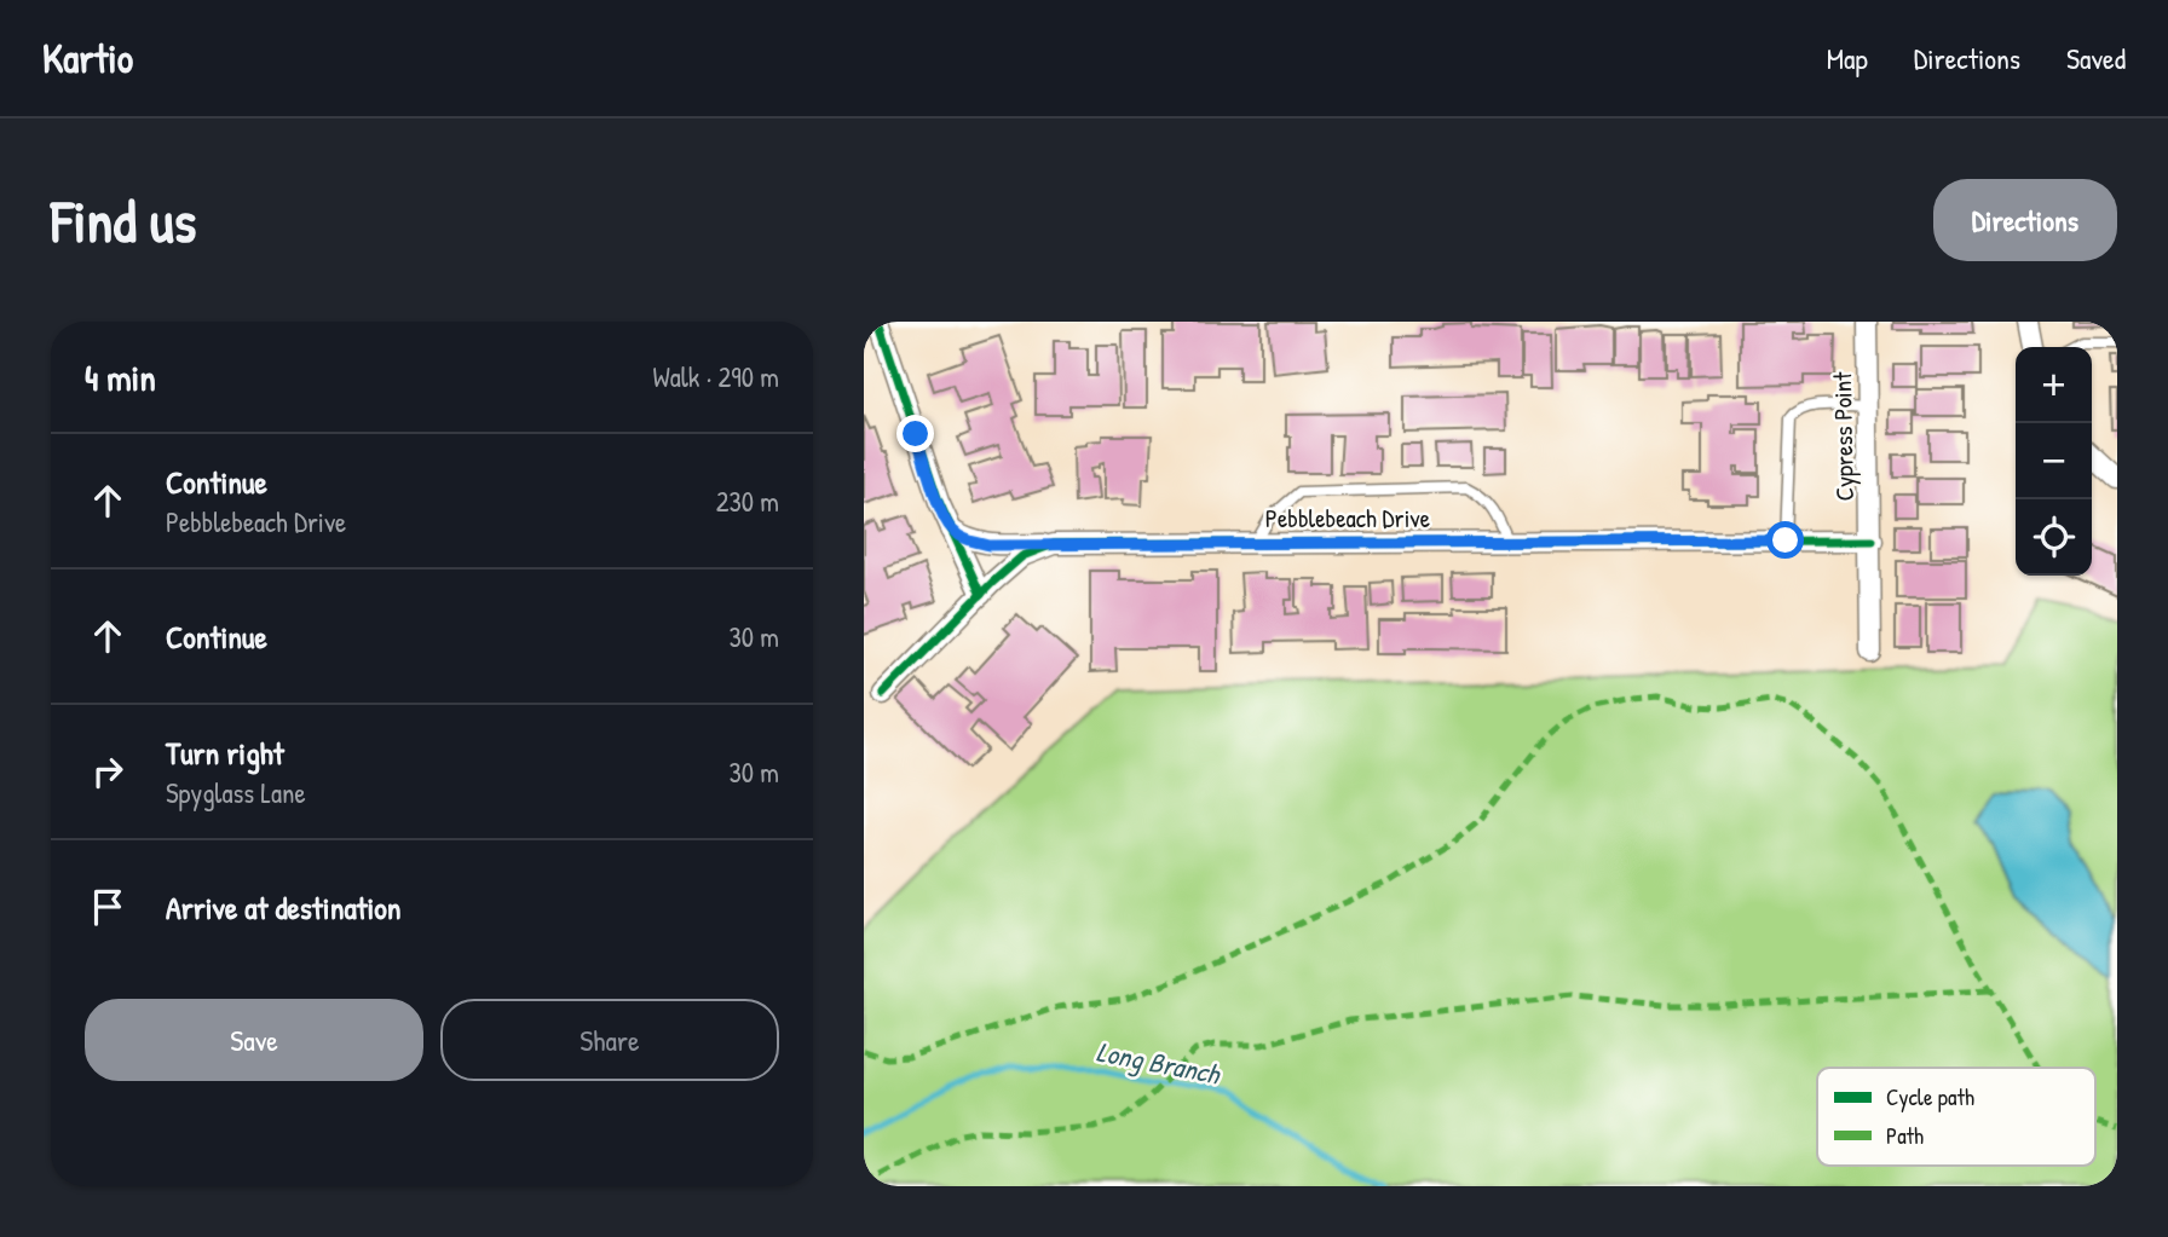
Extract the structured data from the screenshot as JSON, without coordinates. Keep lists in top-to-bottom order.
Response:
{
  "streets": {
    "street": ["Cypress Point", "Pebblebeach Drive"]
  },
  "crossings": [
    ["Cypress Point", "Pebblebeach Drive"]
  ],
  "water": ["Long Branch"],
  "legend": ["Cycle path", "Path"],
  "page": {
    "header": "Kartio",
    "nav": ["Map", "Directions", "Saved"],
    "buttons": [
      "Directions",
      ["Save", "Share"]
    ],
    "title": "Find us",
    "heading": ["4 min", "Walk · 290 m"],
    "map_buttons": ["+", "−"],
    "list": [
      ["Continue", "Pebblebeach Drive", "230 m"],
      ["Continue", "30 m"],
      ["Turn right", "Spyglass Lane", "30 m"],
      "Arrive at destination"
    ]
  }
}
